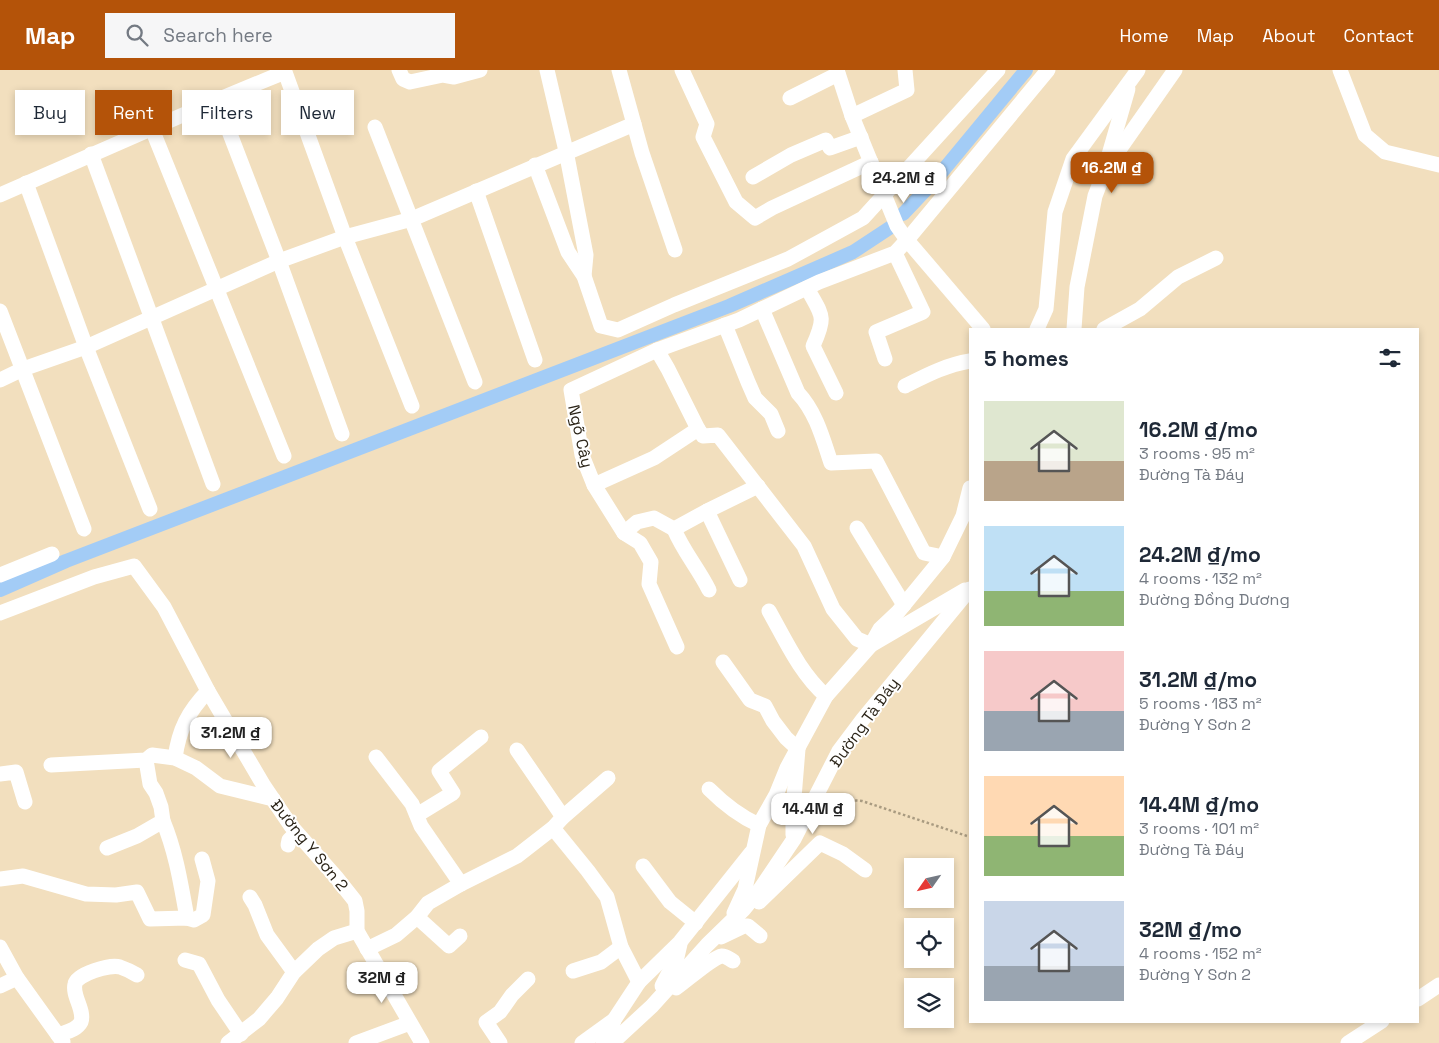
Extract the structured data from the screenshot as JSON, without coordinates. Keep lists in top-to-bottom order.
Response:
{
  "streets": {
    "street": ["Ngõ Cây", "Đường Tà Đáy", "Đường Y Sơn 2"]
  },
  "north": "bottom left",
  "page": {
    "header": "Map",
    "search": "Search here",
    "nav": [
      "Home",
      "Map",
      "About",
      "Contact"
    ],
    "chip": [
      "Buy",
      "Rent",
      "Filters",
      "New"
    ],
    "price": [
      "16.2M ₫",
      "24.2M ₫",
      "31.2M ₫",
      "14.4M ₫",
      "32M ₫"
    ],
    "heading": "5 homes",
    "list": [
      {
        "name": "16.2M ₫/mo",
        "note": "3 rooms · 95 m² · Đường Tà Đáy"
      },
      {
        "name": "24.2M ₫/mo",
        "note": "4 rooms · 132 m² · Đường Đồng Dương"
      },
      {
        "name": "31.2M ₫/mo",
        "note": "5 rooms · 183 m² · Đường Y Sơn 2"
      },
      {
        "name": "14.4M ₫/mo",
        "note": "3 rooms · 101 m² · Đường Tà Đáy"
      },
      {
        "name": "32M ₫/mo",
        "note": "4 rooms · 152 m² · Đường Y Sơn 2"
      }
    ]
  }
}
